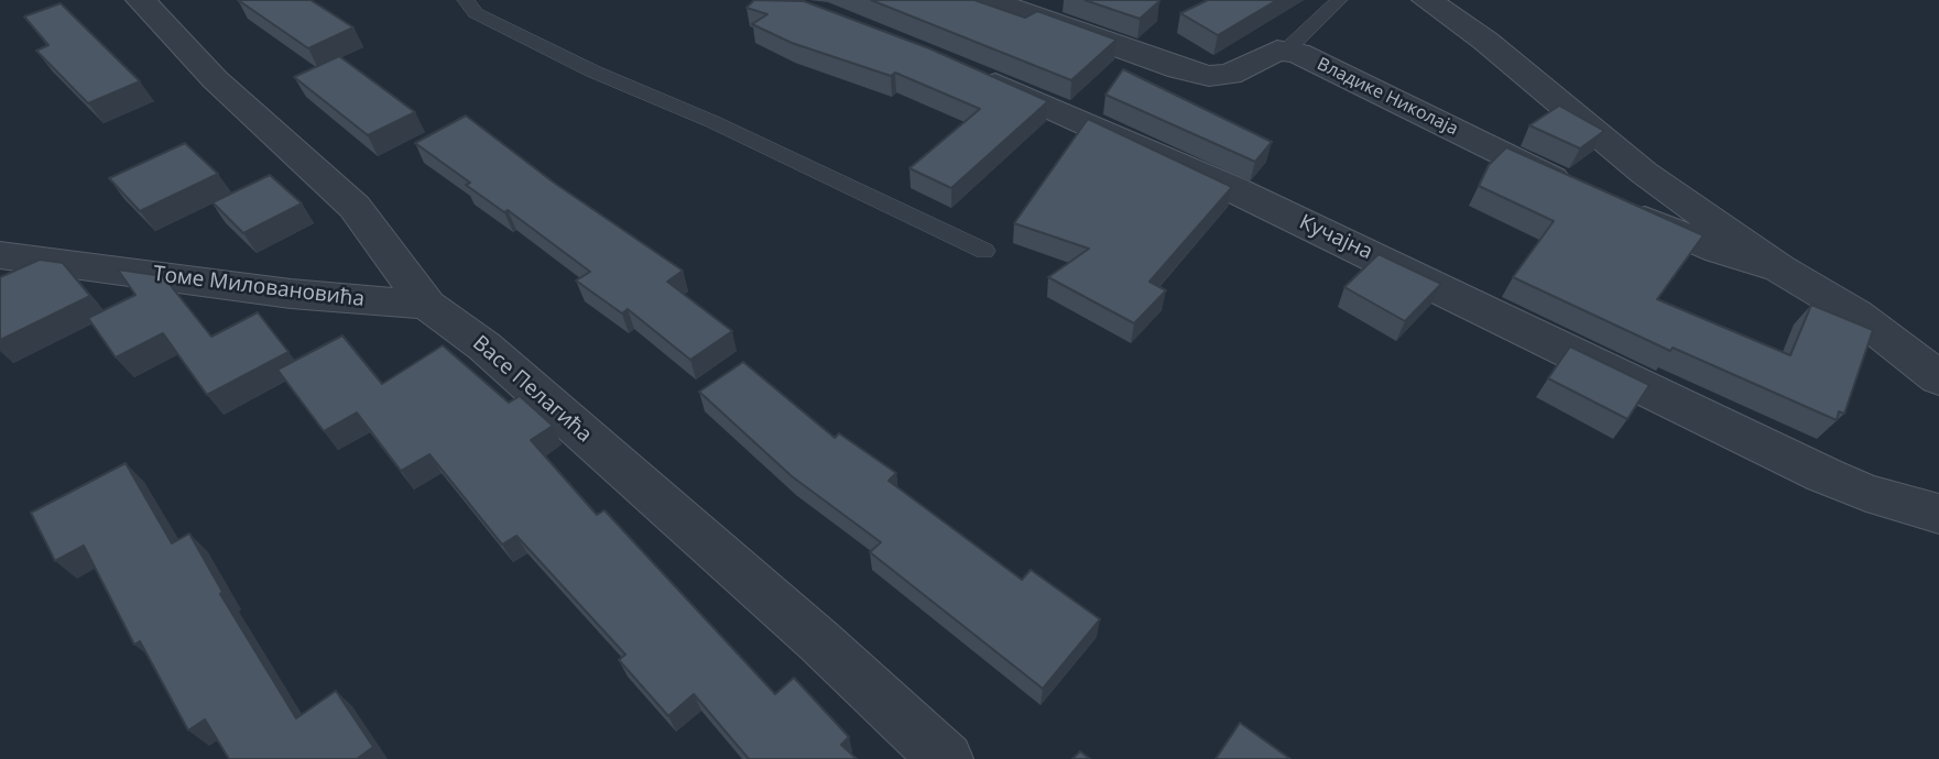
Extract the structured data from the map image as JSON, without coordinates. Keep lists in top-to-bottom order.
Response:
{
  "streets": {
    "street": [
      "Владике Николаја",
      "Кучајна",
      "Томе Миловановића",
      "Васе Пелагића"
    ]
  },
  "crossings": [
    ["Томе Миловановића", "Васе Пелагића"]
  ]
}
